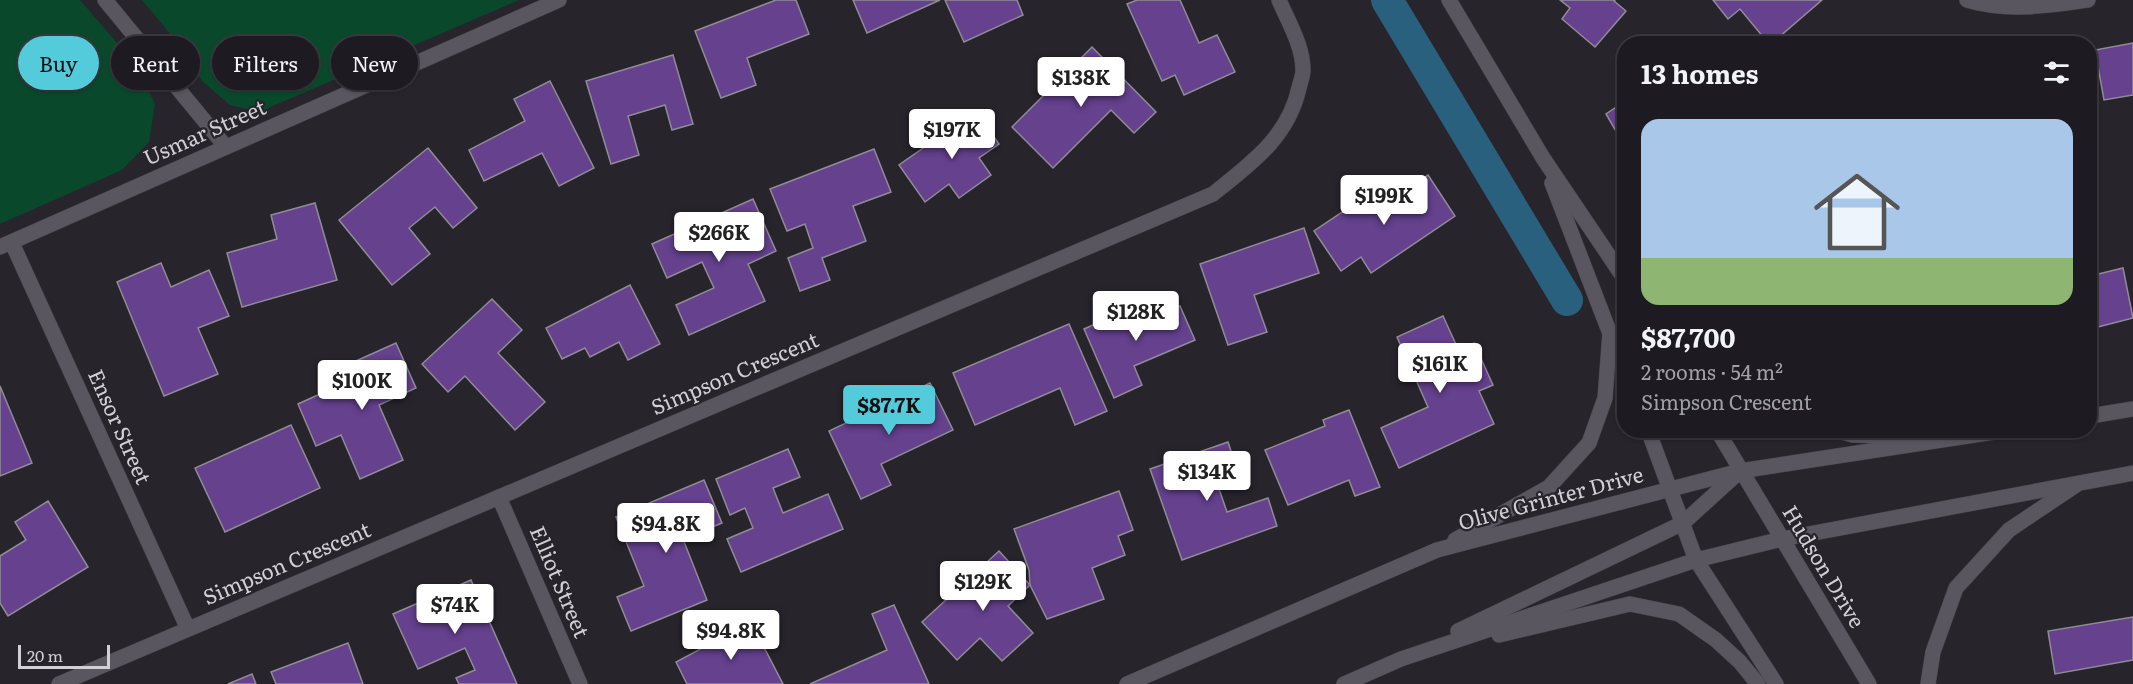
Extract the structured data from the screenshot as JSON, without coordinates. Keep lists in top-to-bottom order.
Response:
{
  "streets": {
    "street": [
      "Usmar Street",
      "Simpson Crescent",
      "Ensor Street",
      "Olive Grinter Drive",
      "Hudson Drive",
      "Elliot Street"
    ]
  },
  "crossings": [
    ["Usmar Street", "Ensor Street"],
    ["Simpson Crescent", "Ensor Street"],
    ["Simpson Crescent", "Elliot Street"],
    ["Olive Grinter Drive", "Hudson Drive"]
  ],
  "scale_bar": "20 m",
  "page": {
    "chip": [
      "Buy",
      "Rent",
      "Filters",
      "New"
    ],
    "heading": "13 homes",
    "price": [
      "$138K",
      "$197K",
      "$199K",
      "$266K",
      "$128K",
      "$161K",
      "$100K",
      "$87.7K",
      "$134K",
      "$94.8K",
      "$129K",
      "$74K",
      "$94.8K"
    ],
    "list": [
      {
        "name": "$87,700",
        "note": "2 rooms · 54 m² · Simpson Crescent"
      }
    ],
    "scale": "20 m"
  }
}
